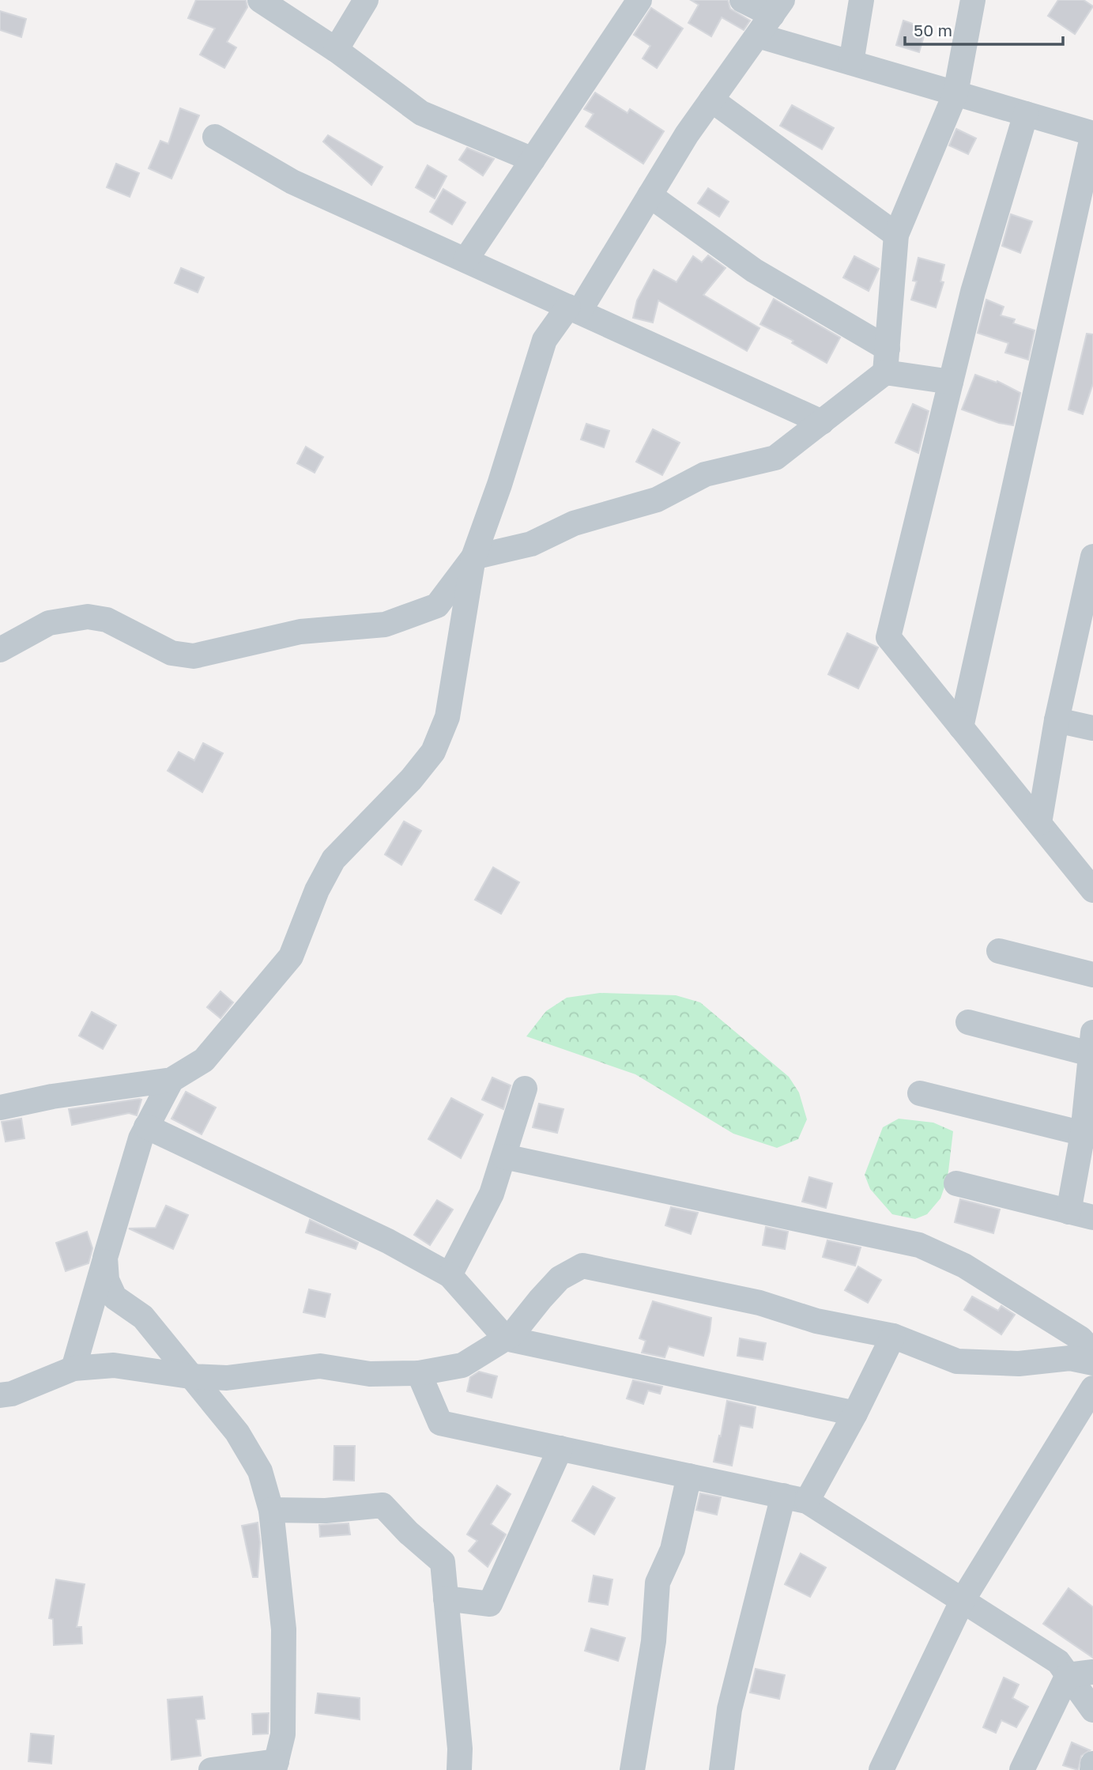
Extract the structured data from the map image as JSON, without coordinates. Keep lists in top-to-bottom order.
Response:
{
  "scale_bar": "50 m"
}
